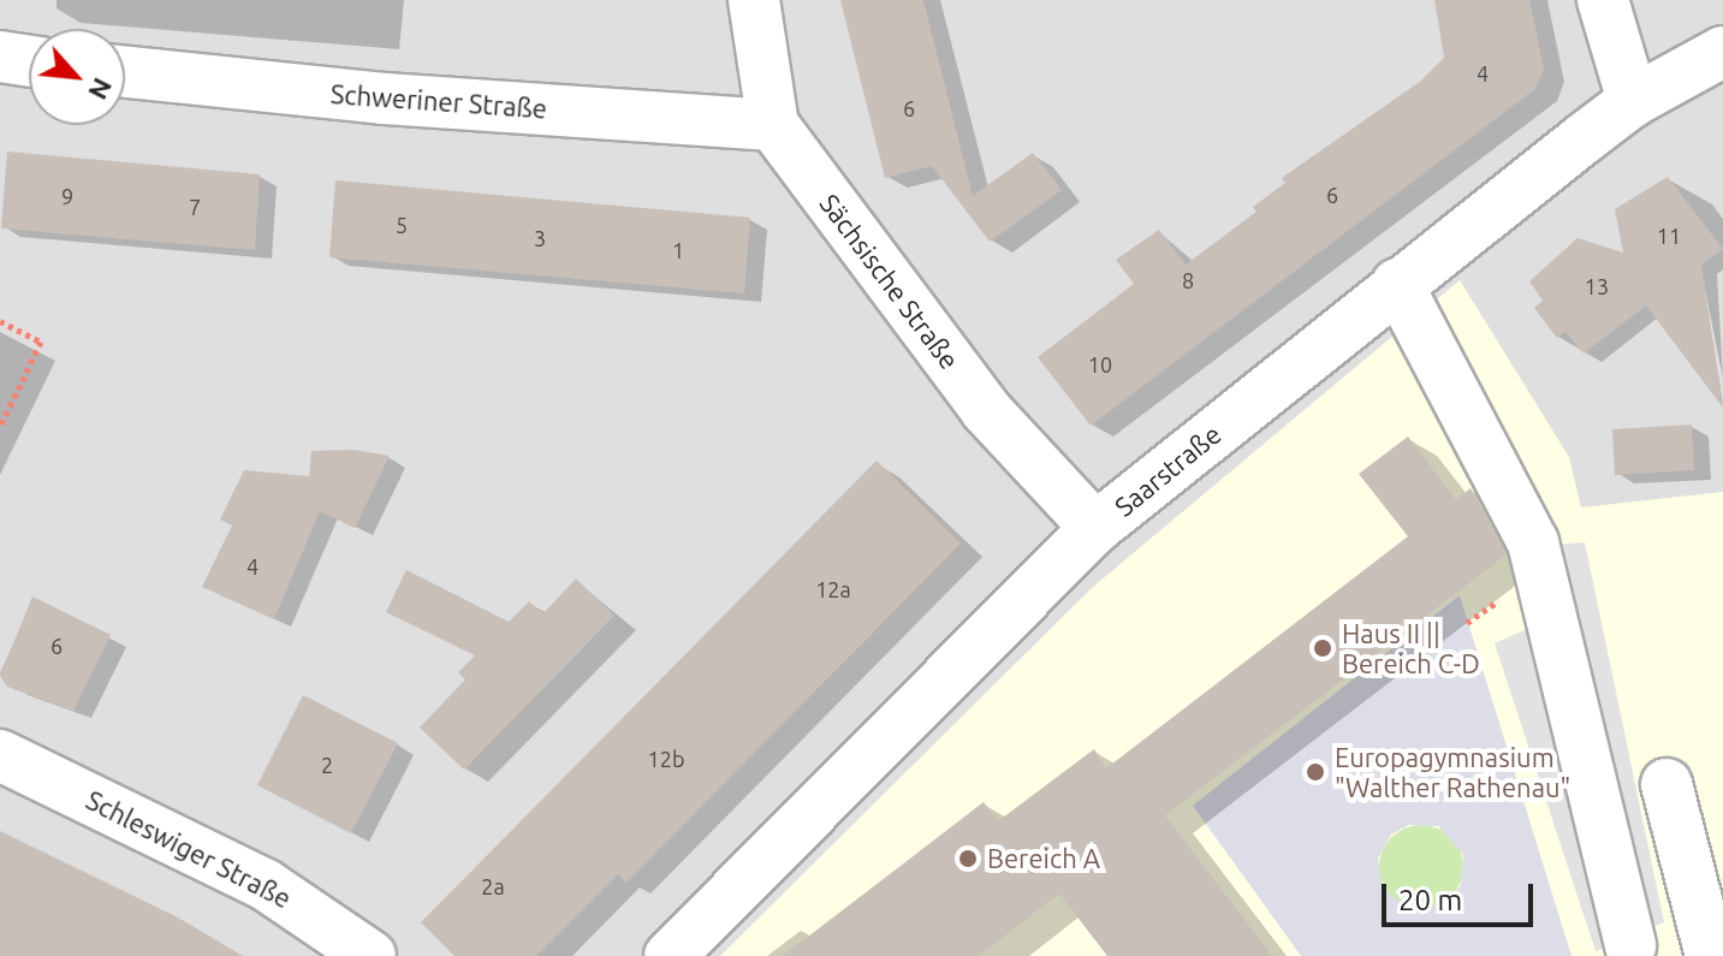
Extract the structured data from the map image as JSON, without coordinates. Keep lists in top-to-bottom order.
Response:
{
  "streets": {
    "street": [
      "Schweriner Straße",
      "Sächsische Straße",
      "Saarstraße",
      "Schleswiger Straße"
    ]
  },
  "crossings": [
    ["Schweriner Straße", "Sächsische Straße"],
    ["Sächsische Straße", "Saarstraße"]
  ],
  "places": ["Haus II || Bereich C-D", "Europagymnasium \"Walther Rathenau\"", "Bereich A"],
  "house_numbers": [
    "4",
    "6",
    "6",
    "9",
    "7",
    "5",
    "11",
    "3",
    "1",
    "8",
    "13",
    "10",
    "4",
    "12a",
    "6",
    "12b",
    "2",
    "2a"
  ],
  "scale_bar": "20 m",
  "north": "bottom right"
}
